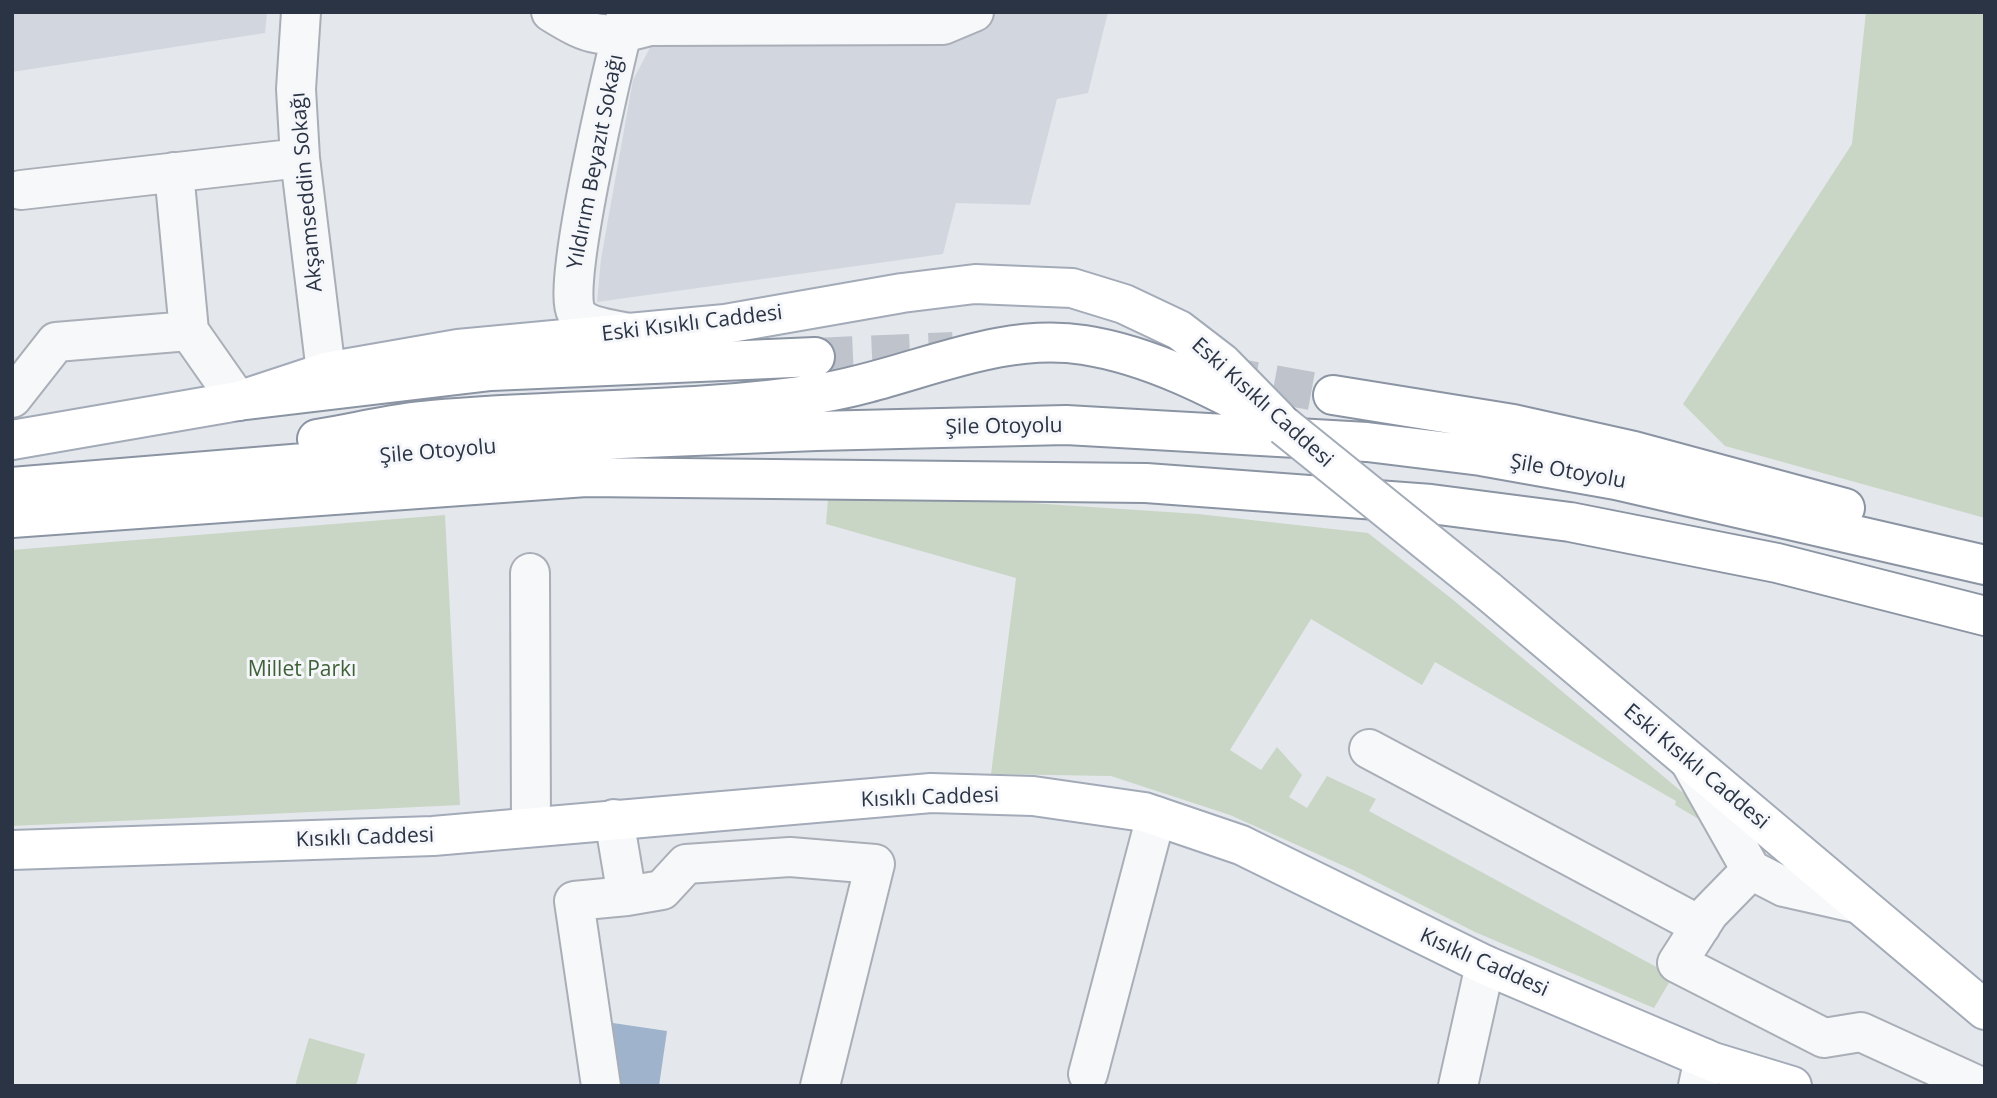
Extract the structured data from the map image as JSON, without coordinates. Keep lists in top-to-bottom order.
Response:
{
  "streets": {
    "main road": ["Eski Kısıklı Caddesi", "Şile Otoyolu", "Kısıklı Caddesi"],
    "street": ["Yıldırım Beyazıt Sokağı", "Akşamseddin Sokağı"]
  },
  "crossings": [
    ["Yıldırım Beyazıt Sokağı", "Eski Kısıklı Caddesi"],
    ["Akşamseddin Sokağı", "Eski Kısıklı Caddesi"]
  ],
  "parks": ["Millet Parkı"]
}
